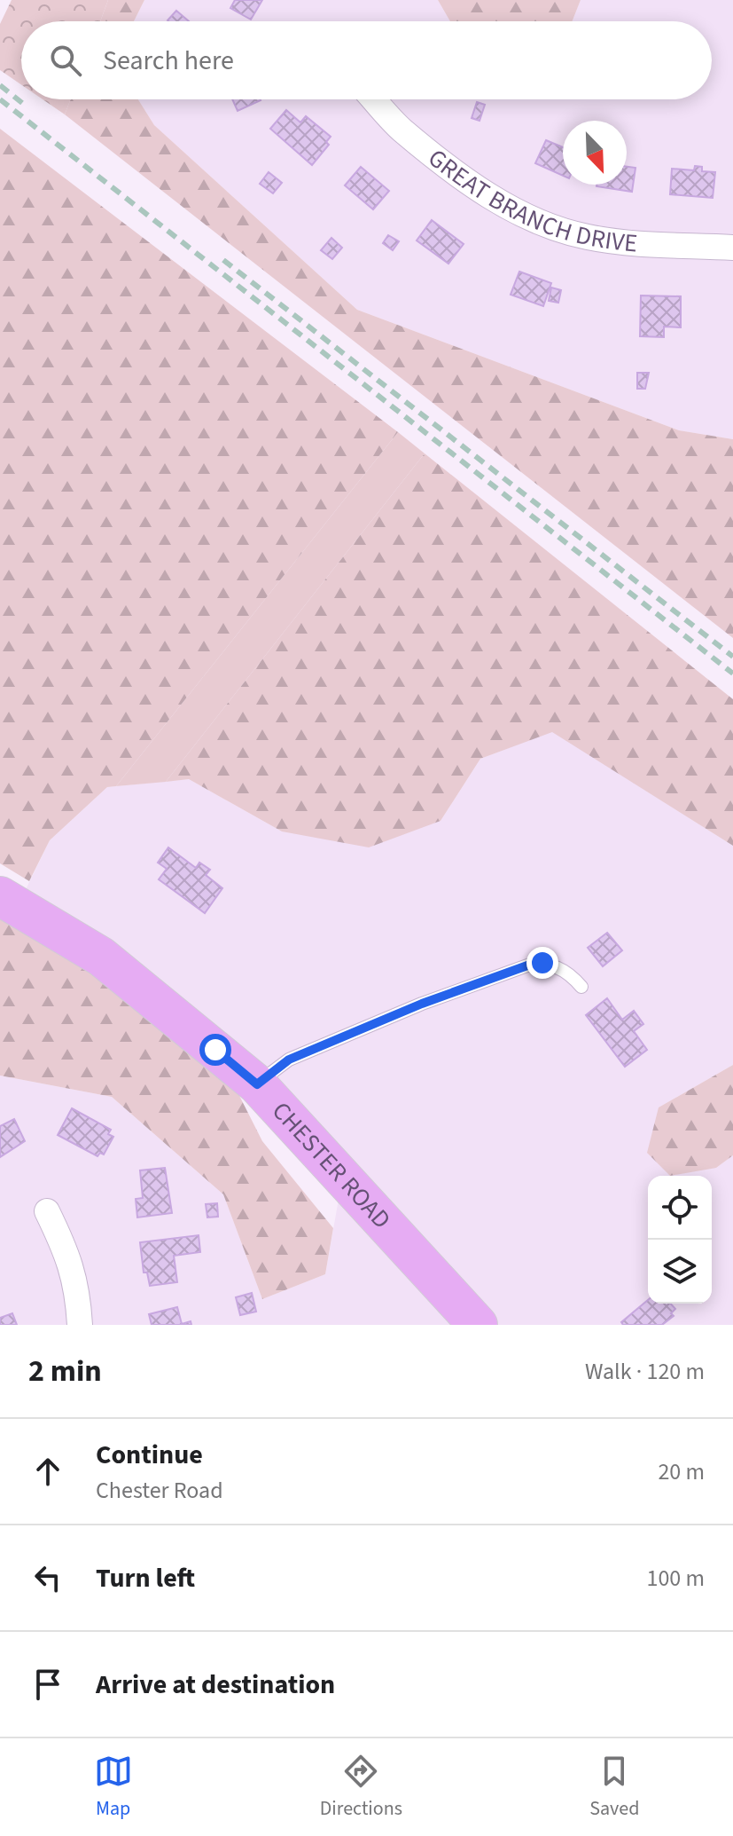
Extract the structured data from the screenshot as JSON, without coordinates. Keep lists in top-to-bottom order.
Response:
{
  "streets": {
    "main road": ["CHESTER ROAD"],
    "street": ["GREAT BRANCH DRIVE"]
  },
  "north": "bottom right",
  "page": {
    "search": "Search here",
    "heading": ["2 min", "Walk · 120 m"],
    "list": [
      ["Continue", "Chester Road", "20 m"],
      ["Turn left", "100 m"],
      "Arrive at destination"
    ],
    "nav": ["Map", "Directions", "Saved"]
  }
}
